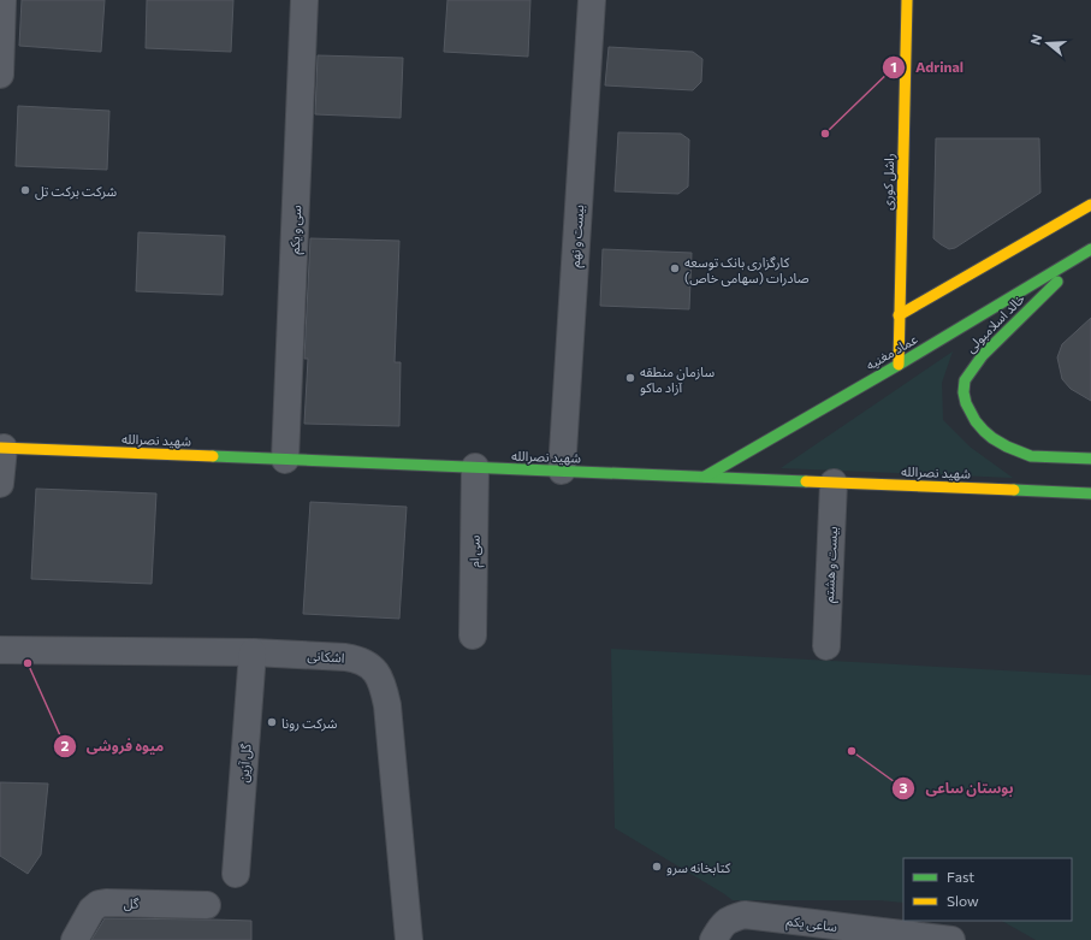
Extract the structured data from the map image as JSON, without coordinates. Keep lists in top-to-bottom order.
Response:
{
  "streets": {
    "main road": [
      "راشل کوری",
      "خالد اسلامبولی",
      "عماد مغنیه",
      "شهید نصرالله"
    ],
    "street": [
      "سی و یکم",
      "بیست و نهم",
      "سی ام",
      "بیست و هشتم",
      "اشکانی",
      "گل آزین",
      "گل",
      "ساعی یکم"
    ]
  },
  "crossings": [
    ["راشل کوری", "عماد مغنیه"],
    ["سی و یکم", "شهید نصرالله"],
    ["بیست و نهم", "شهید نصرالله"],
    ["خالد اسلامبولی", "عماد مغنیه"],
    ["عماد مغنیه", "شهید نصرالله"],
    ["شهید نصرالله", "سی ام"],
    ["شهید نصرالله", "بیست و هشتم"],
    ["اشکانی", "گل آزین"]
  ],
  "places": [
    "Adrinal",
    "شرکت برکت تل",
    "کارگزاری بانک توسعه صادرات (سهامی خاص)",
    "سازمان منطقه آزاد ماکو",
    "میوه فروشی",
    "شرکت رونا",
    "بوستان ساعی",
    "کتابخانه سرو"
  ],
  "legend": ["Fast", "Slow"],
  "north": "left"
}
